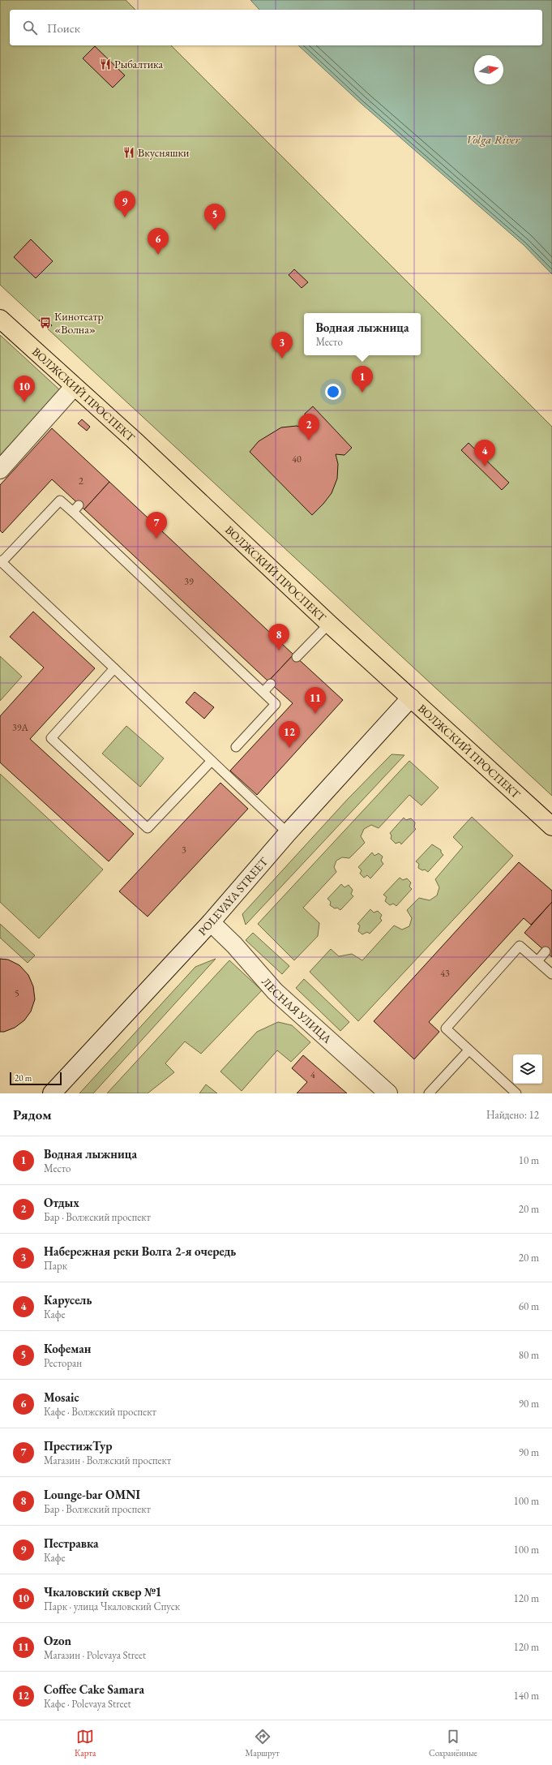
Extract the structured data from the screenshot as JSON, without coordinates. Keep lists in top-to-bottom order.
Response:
{
  "streets": {
    "main road": ["ВОЛЖСКИЙ ПРОСПЕКТ"],
    "street": ["POLEVAYA STREET", "ЛЕСНАЯ УЛИЦА"]
  },
  "crossings": [
    ["ВОЛЖСКИЙ ПРОСПЕКТ", "POLEVAYA STREET"],
    ["POLEVAYA STREET", "ЛЕСНАЯ УЛИЦА"]
  ],
  "water": ["Volga River"],
  "places": {
    "restaurant": ["Рыбалтика", "Вкусняшки"],
    "bus stop": ["Кинотеатр «Волна»"]
  },
  "house_numbers": [
    "40",
    "2",
    "39",
    "39А",
    "3",
    "43",
    "5",
    "4"
  ],
  "scale_bar": "20 m",
  "north": "right",
  "page": {
    "search": "Поиск",
    "pins": [
      "9",
      "5",
      "6",
      "3",
      "1",
      "10",
      "2",
      "4",
      "7",
      "8",
      "11",
      "12"
    ],
    "popup": ["Водная лыжница", "Место"],
    "scale": "20 m",
    "heading": ["Рядом", "Найдено: 12"],
    "list": [
      {
        "mark": "1",
        "name": "Водная лыжница",
        "note": "Место",
        "value": "10 m"
      },
      {
        "mark": "2",
        "name": "Отдых",
        "note": "Бар · Волжский проспект",
        "value": "20 m"
      },
      {
        "mark": "3",
        "name": "Набережная реки Волга 2-я очередь",
        "note": "Парк",
        "value": "20 m"
      },
      {
        "mark": "4",
        "name": "Карусель",
        "note": "Кафе",
        "value": "60 m"
      },
      {
        "mark": "5",
        "name": "Кофеман",
        "note": "Ресторан",
        "value": "80 m"
      },
      {
        "mark": "6",
        "name": "Mosaic",
        "note": "Кафе · Волжский проспект",
        "value": "90 m"
      },
      {
        "mark": "7",
        "name": "ПрестижТур",
        "note": "Магазин · Волжский проспект",
        "value": "90 m"
      },
      {
        "mark": "8",
        "name": "Lounge-bar OMNI",
        "note": "Бар · Волжский проспект",
        "value": "100 m"
      },
      {
        "mark": "9",
        "name": "Пестравка",
        "note": "Кафе",
        "value": "100 m"
      },
      {
        "mark": "10",
        "name": "Чкаловский сквер №1",
        "note": "Парк · улица Чкаловский Спуск",
        "value": "120 m"
      },
      {
        "mark": "11",
        "name": "Ozon",
        "note": "Магазин · Polevaya Street",
        "value": "120 m"
      },
      {
        "mark": "12",
        "name": "Coffee Cake Samara",
        "note": "Кафе · Polevaya Street",
        "value": "140 m"
      }
    ],
    "nav": ["Карта", "Маршрут", "Сохранённые"]
  }
}
